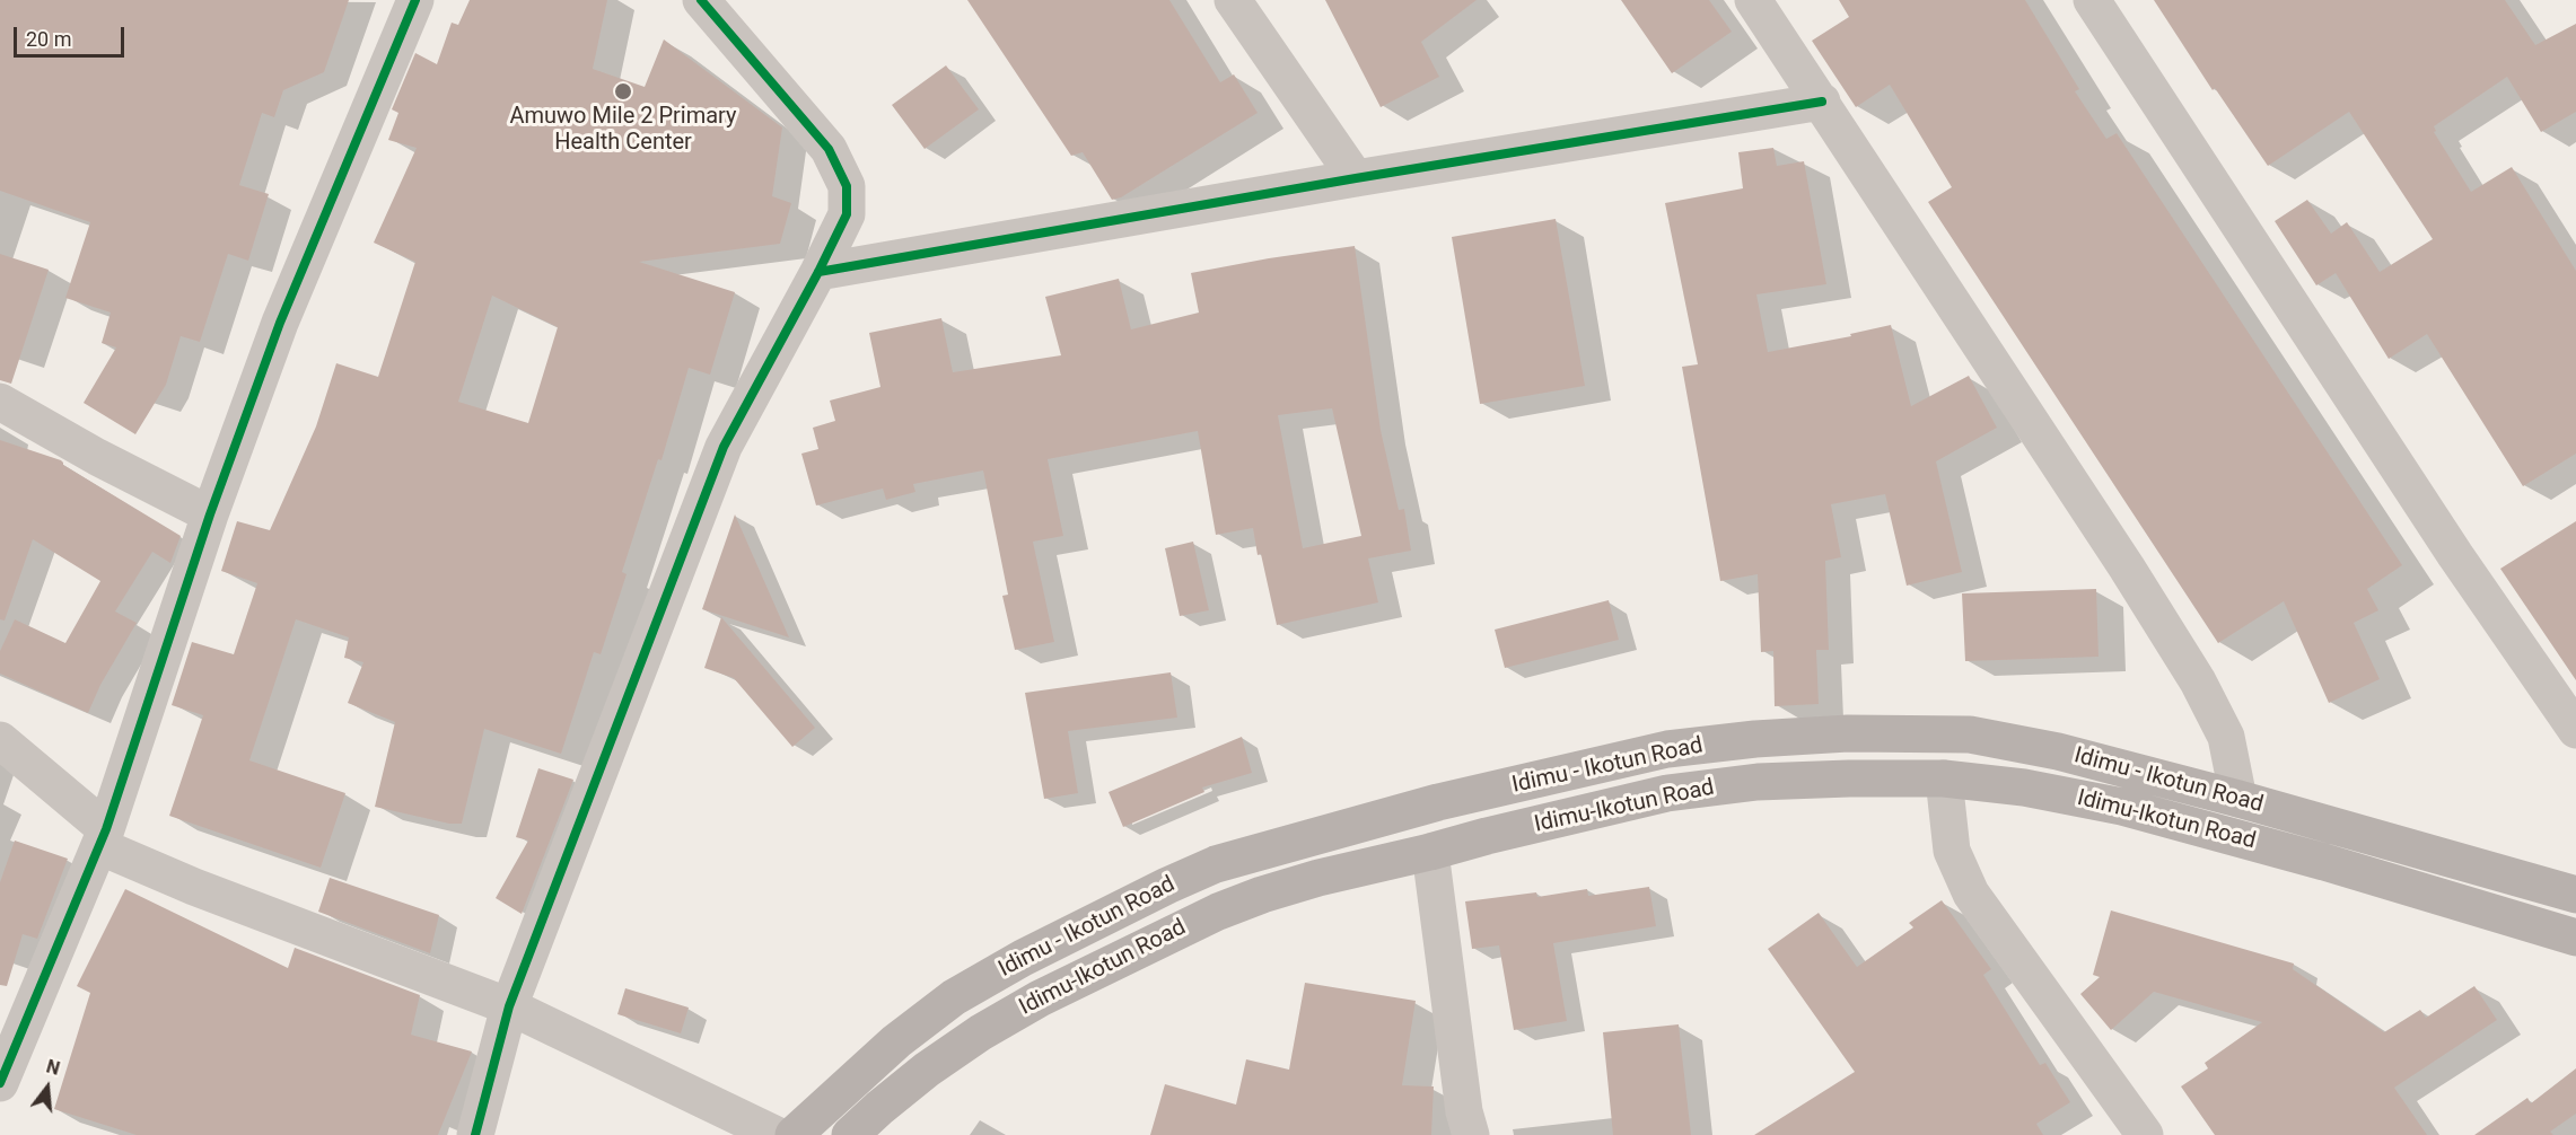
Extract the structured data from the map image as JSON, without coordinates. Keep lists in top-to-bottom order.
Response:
{
  "streets": {
    "main road": ["Idimu - Ikotun Road", "Idimu-Ikotun Road"]
  },
  "places": ["Amuwo Mile 2 Primary Health Center"],
  "scale_bar": "20 m",
  "north": "top"
}
